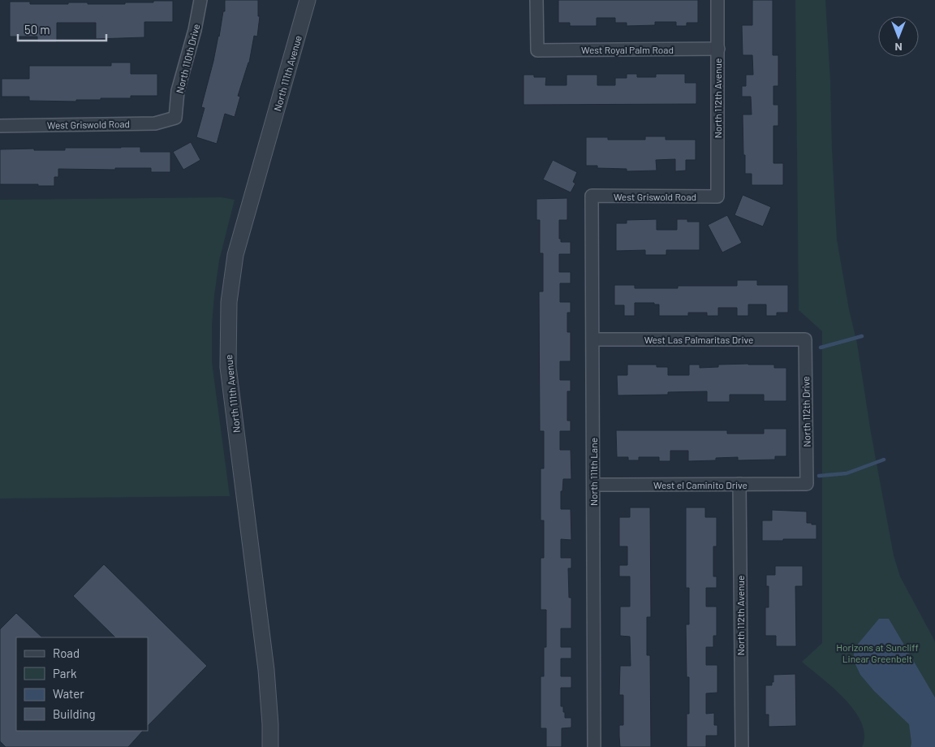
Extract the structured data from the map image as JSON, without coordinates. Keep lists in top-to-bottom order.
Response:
{
  "streets": {
    "street": [
      "West Royal Palm Road",
      "North 110th Drive",
      "North 111th Avenue",
      "North 112th Avenue",
      "West Griswold Road",
      "West Las Palmaritas Drive",
      "North 112th Drive",
      "North 111th Lane",
      "West el Caminito Drive"
    ]
  },
  "crossings": [
    ["West Royal Palm Road", "North 112th Avenue"],
    ["North 110th Drive", "West Griswold Road"],
    ["North 112th Avenue", "West Griswold Road"],
    ["North 112th Avenue", "West el Caminito Drive"],
    ["West Griswold Road", "North 111th Lane"],
    ["West Las Palmaritas Drive", "North 112th Drive"],
    ["West Las Palmaritas Drive", "North 111th Lane"],
    ["North 112th Drive", "West el Caminito Drive"],
    ["North 111th Lane", "West el Caminito Drive"]
  ],
  "parks": ["Horizons at Suncliff Linear Greenbelt"],
  "legend": [
    "Road",
    "Park",
    "Water",
    "Building"
  ],
  "scale_bar": "50 m",
  "north": "bottom"
}
